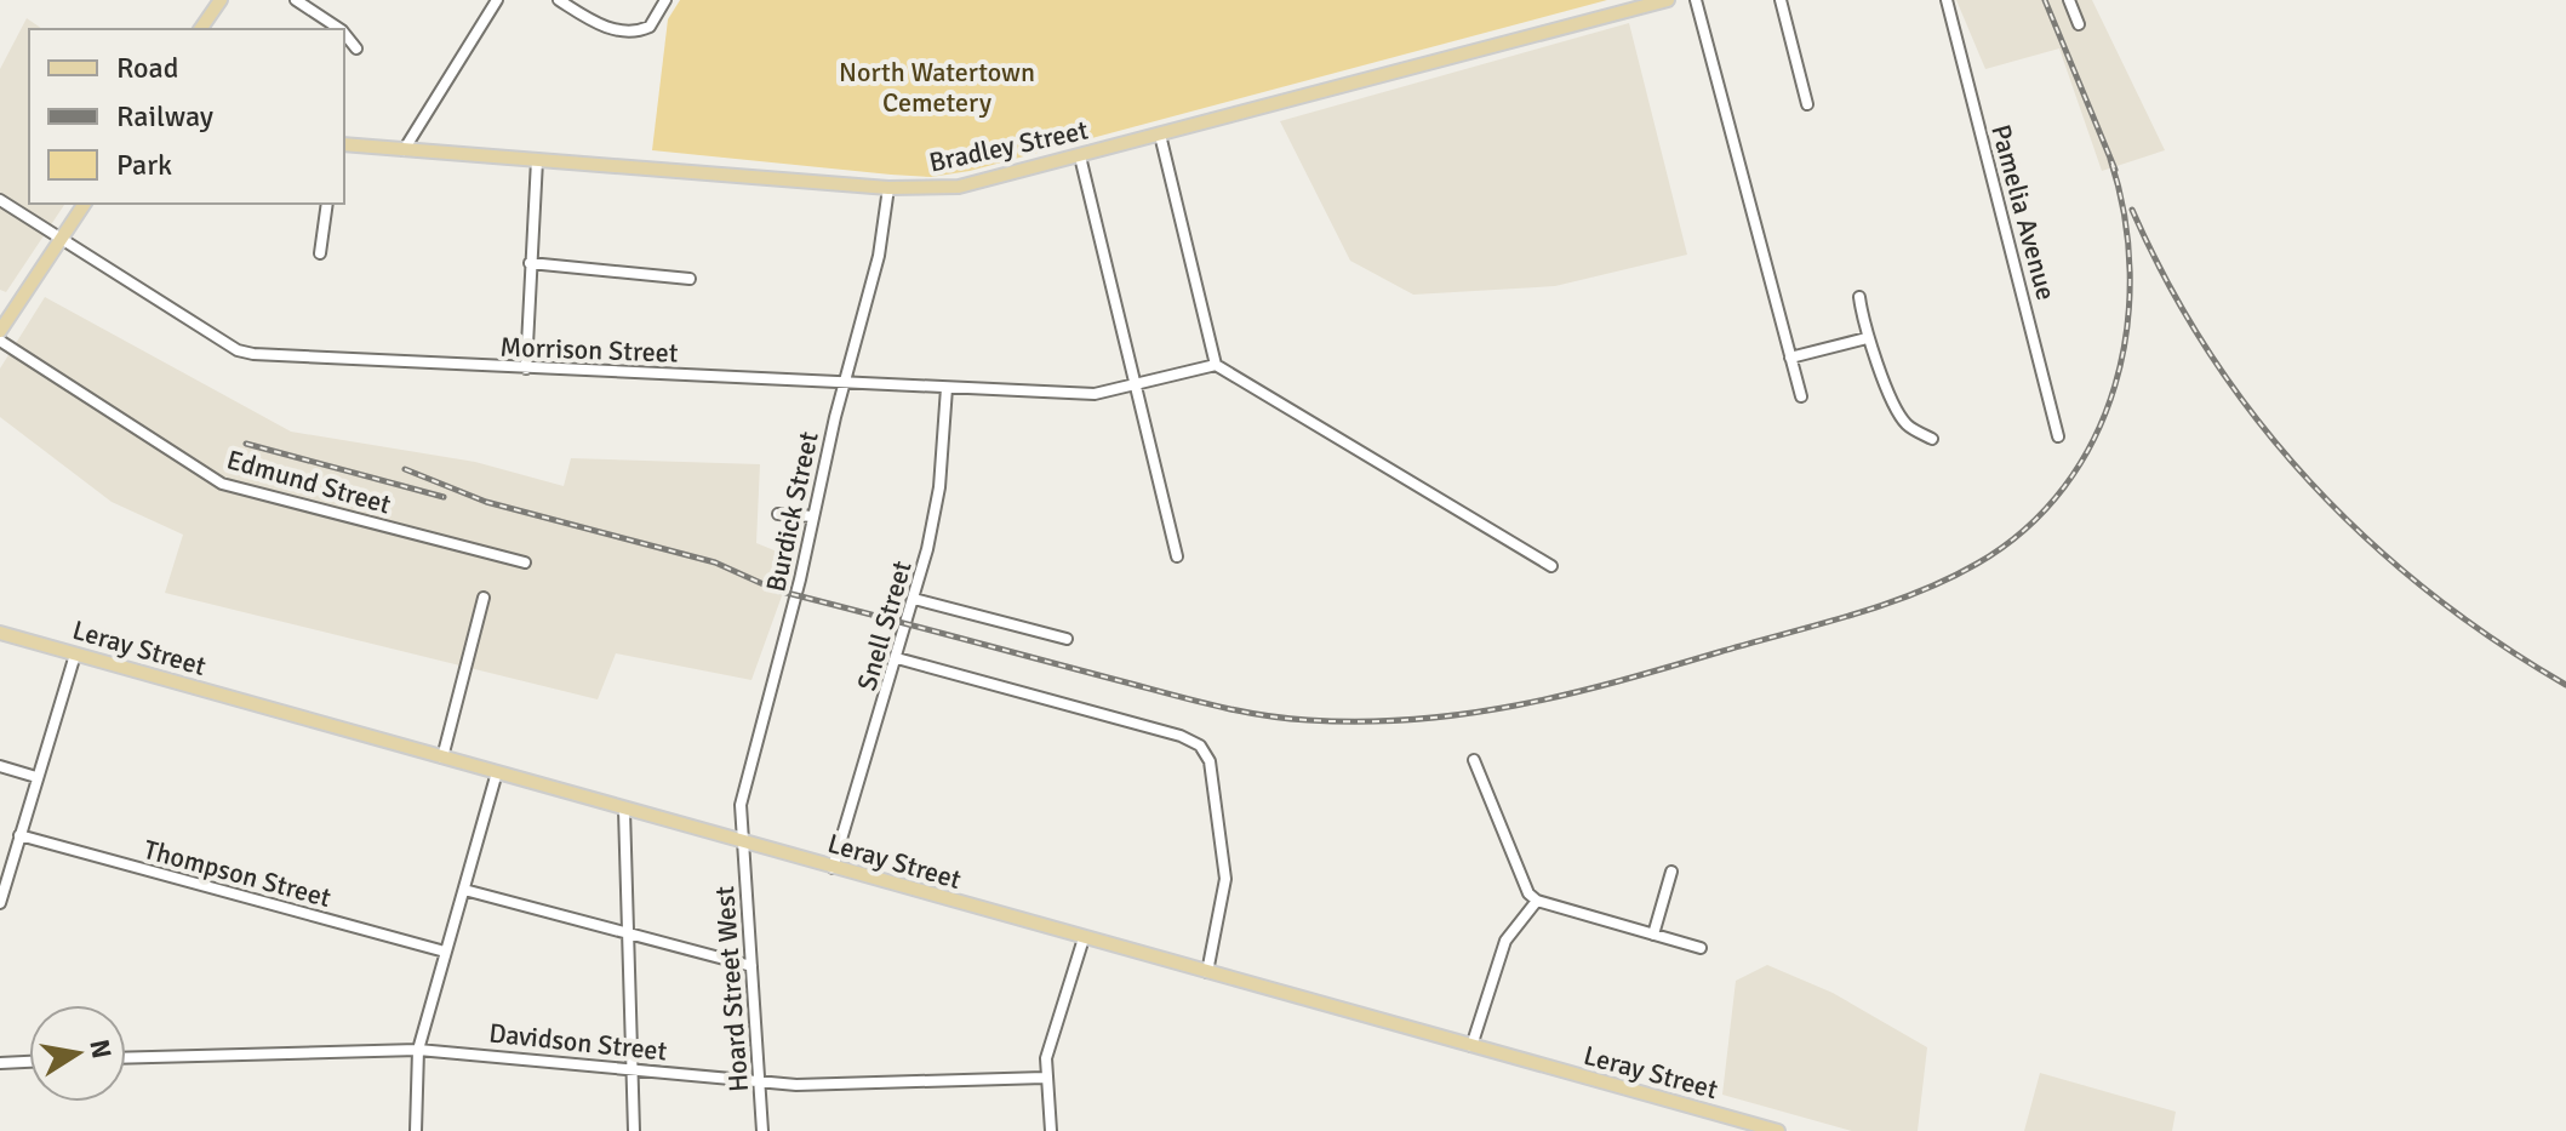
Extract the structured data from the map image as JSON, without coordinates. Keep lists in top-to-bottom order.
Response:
{
  "streets": {
    "main road": ["Bradley Street", "Leray Street"],
    "street": [
      "Pamelia Avenue",
      "Morrison Street",
      "Edmund Street",
      "Burdick Street",
      "Snell Street",
      "Thompson Street",
      "Hoard Street West",
      "Davidson Street"
    ]
  },
  "crossings": [
    ["Bradley Street", "Burdick Street"],
    ["Morrison Street", "Burdick Street"],
    ["Morrison Street", "Snell Street"],
    ["Burdick Street", "Leray Street"],
    ["Burdick Street", "Hoard Street West"],
    ["Snell Street", "Leray Street"],
    ["Leray Street", "Hoard Street West"],
    ["Hoard Street West", "Davidson Street"]
  ],
  "parks": ["North Watertown Cemetery"],
  "legend": ["Road", "Railway", "Park"],
  "north": "right"
}
